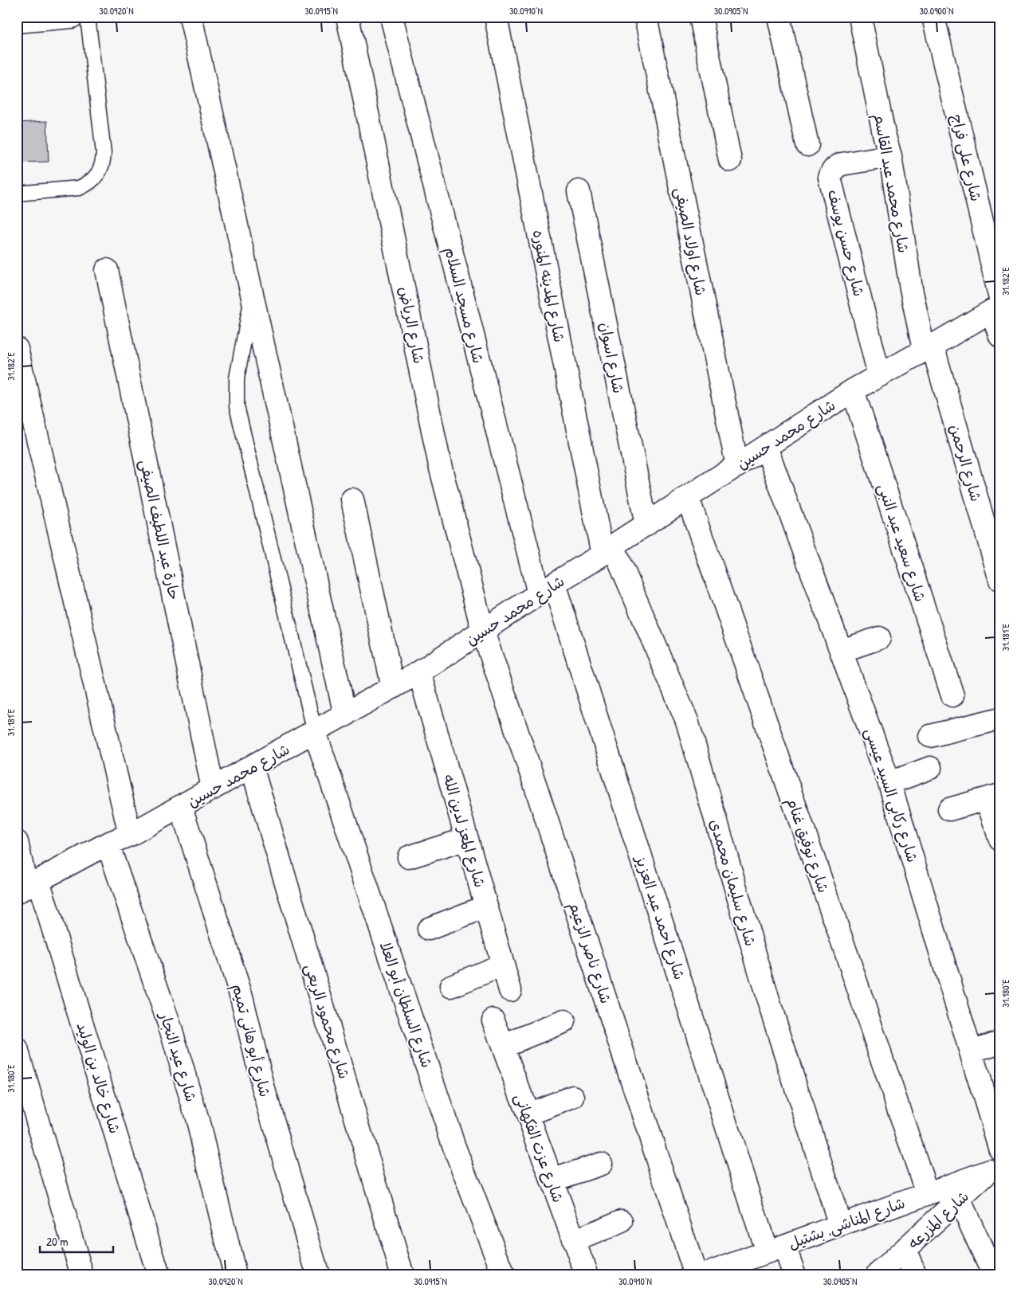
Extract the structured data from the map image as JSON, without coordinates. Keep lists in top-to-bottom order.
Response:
{
  "streets": {
    "street": [
      "شارع على فراج",
      "شارع محمد عبد القاسم",
      "شارع اولاد الصيفى",
      "شارع حسن يوسف",
      "شارع المدينه المنوره",
      "شارع مسجد السلام",
      "شارع الرياض",
      "شارع اسوان",
      "شارع محمد حسين",
      "شارع الرحمن",
      "حارة عبد اللطيف الصيفى",
      "شارع سعيد عبد النبى",
      "شارع ركابى السيد عيسى",
      "شارع المعز لدين الله",
      "شارع توفيق غنام",
      "شارع سليمان محمدى",
      "شارع احمد عبد العزيز",
      "شارع ناصر الزعيم",
      "شارع السلطان أبو العلا",
      "شارع محمود الربعى",
      "شارع أبو هانى تميم",
      "شارع عيد النجار",
      "شارع خالد بن الوليد",
      "شارع عزت الفكهانى",
      "شارع المزرعه",
      "شارع المناشى, بشتيل"
    ]
  },
  "crossings": [
    ["شارع على فراج", "شارع محمد حسين"],
    ["شارع محمد عبد القاسم", "شارع حسن يوسف"],
    ["شارع محمد عبد القاسم", "شارع محمد حسين"],
    ["شارع محمد عبد القاسم", "شارع الرحمن"],
    ["شارع اولاد الصيفى", "شارع محمد حسين"],
    ["شارع حسن يوسف", "شارع محمد حسين"],
    ["شارع المدينه المنوره", "شارع محمد حسين"],
    ["شارع المدينه المنوره", "شارع سليمان محمدى"],
    ["شارع مسجد السلام", "شارع محمد حسين"],
    ["شارع مسجد السلام", "شارع احمد عبد العزيز"],
    ["شارع الرياض", "شارع محمد حسين"],
    ["شارع الرياض", "شارع ناصر الزعيم"],
    ["شارع اسوان", "شارع محمد حسين"],
    ["شارع محمد حسين", "شارع الرحمن"],
    ["شارع محمد حسين", "حارة عبد اللطيف الصيفى"],
    ["شارع محمد حسين", "شارع سعيد عبد النبى"],
    ["شارع محمد حسين", "شارع ركابى السيد عيسى"],
    ["شارع محمد حسين", "شارع المعز لدين الله"],
    ["شارع محمد حسين", "شارع توفيق غنام"],
    ["شارع محمد حسين", "شارع سليمان محمدى"],
    ["شارع محمد حسين", "شارع احمد عبد العزيز"],
    ["شارع محمد حسين", "شارع ناصر الزعيم"],
    ["شارع محمد حسين", "شارع السلطان أبو العلا"],
    ["شارع محمد حسين", "شارع محمود الربعى"],
    ["شارع محمد حسين", "شارع أبو هانى تميم"],
    ["شارع محمد حسين", "شارع عيد النجار"],
    ["شارع محمد حسين", "شارع خالد بن الوليد"],
    ["شارع توفيق غنام", "شارع المناشى, بشتيل"],
    ["شارع سليمان محمدى", "شارع المناشى, بشتيل"],
    ["شارع احمد عبد العزيز", "شارع المناشى, بشتيل"],
    ["شارع المزرعه", "شارع المناشى, بشتيل"]
  ],
  "scale_bar": "20 m",
  "coordinates": [
    "30.0920°N",
    "30.0915°N",
    "30.0910°N",
    "30.0905°N",
    "30.0900°N",
    "31.182°E",
    "31.181°E",
    "31.180°E"
  ]
}
